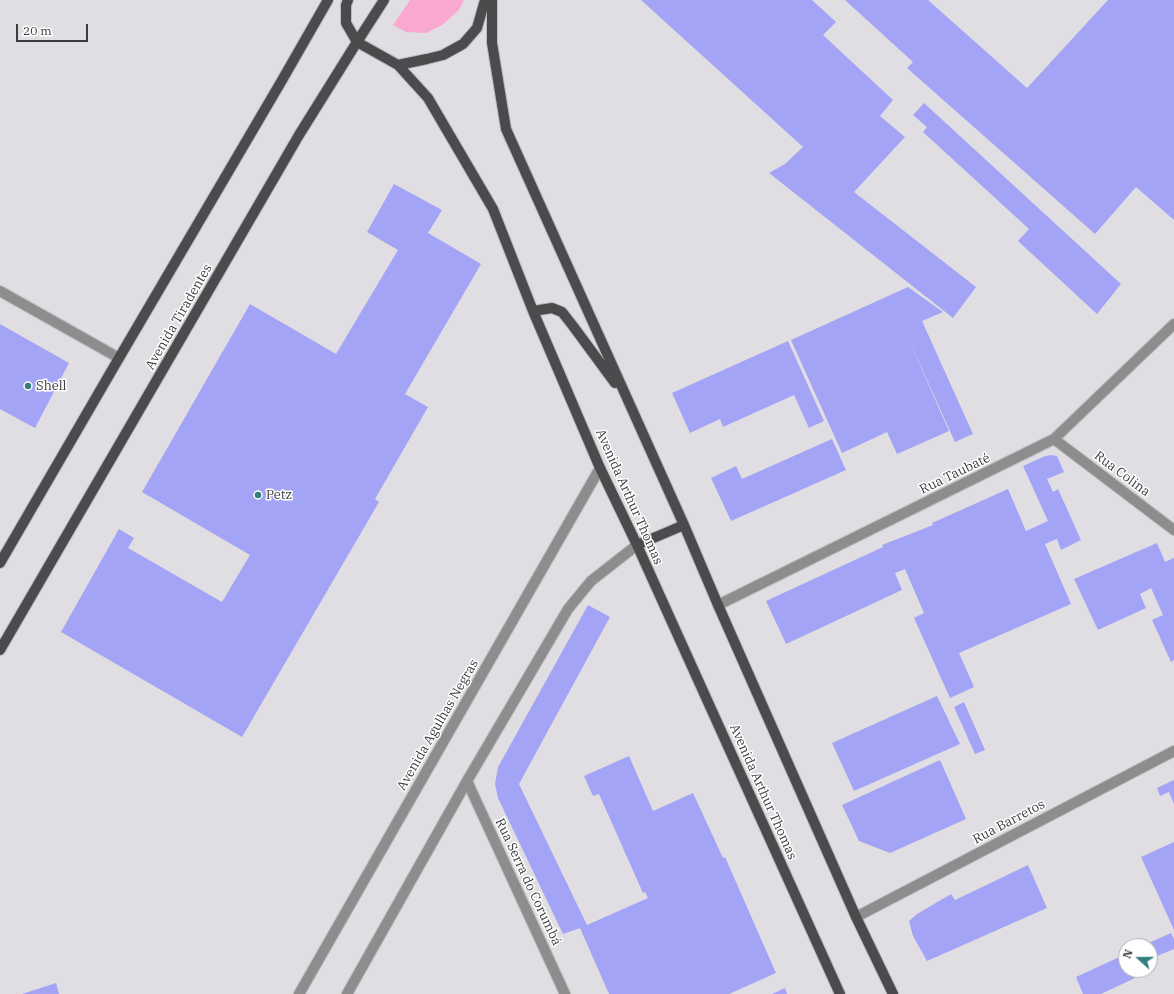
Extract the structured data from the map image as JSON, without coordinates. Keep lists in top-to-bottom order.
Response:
{
  "streets": {
    "main road": ["Avenida Tiradentes", "Avenida Arthur Thomas"],
    "street": [
      "Rua Taubaté",
      "Rua Colina",
      "Avenida Agulhas Negras",
      "Rua Barretos",
      "Rua Serra do Corumbá"
    ]
  },
  "crossings": [
    ["Avenida Tiradentes", "Avenida Arthur Thomas"],
    ["Rua Taubaté", "Rua Colina"],
    ["Avenida Arthur Thomas", "Avenida Agulhas Negras"]
  ],
  "places": ["Shell", "Petz"],
  "scale_bar": "20 m",
  "north": "left"
}
